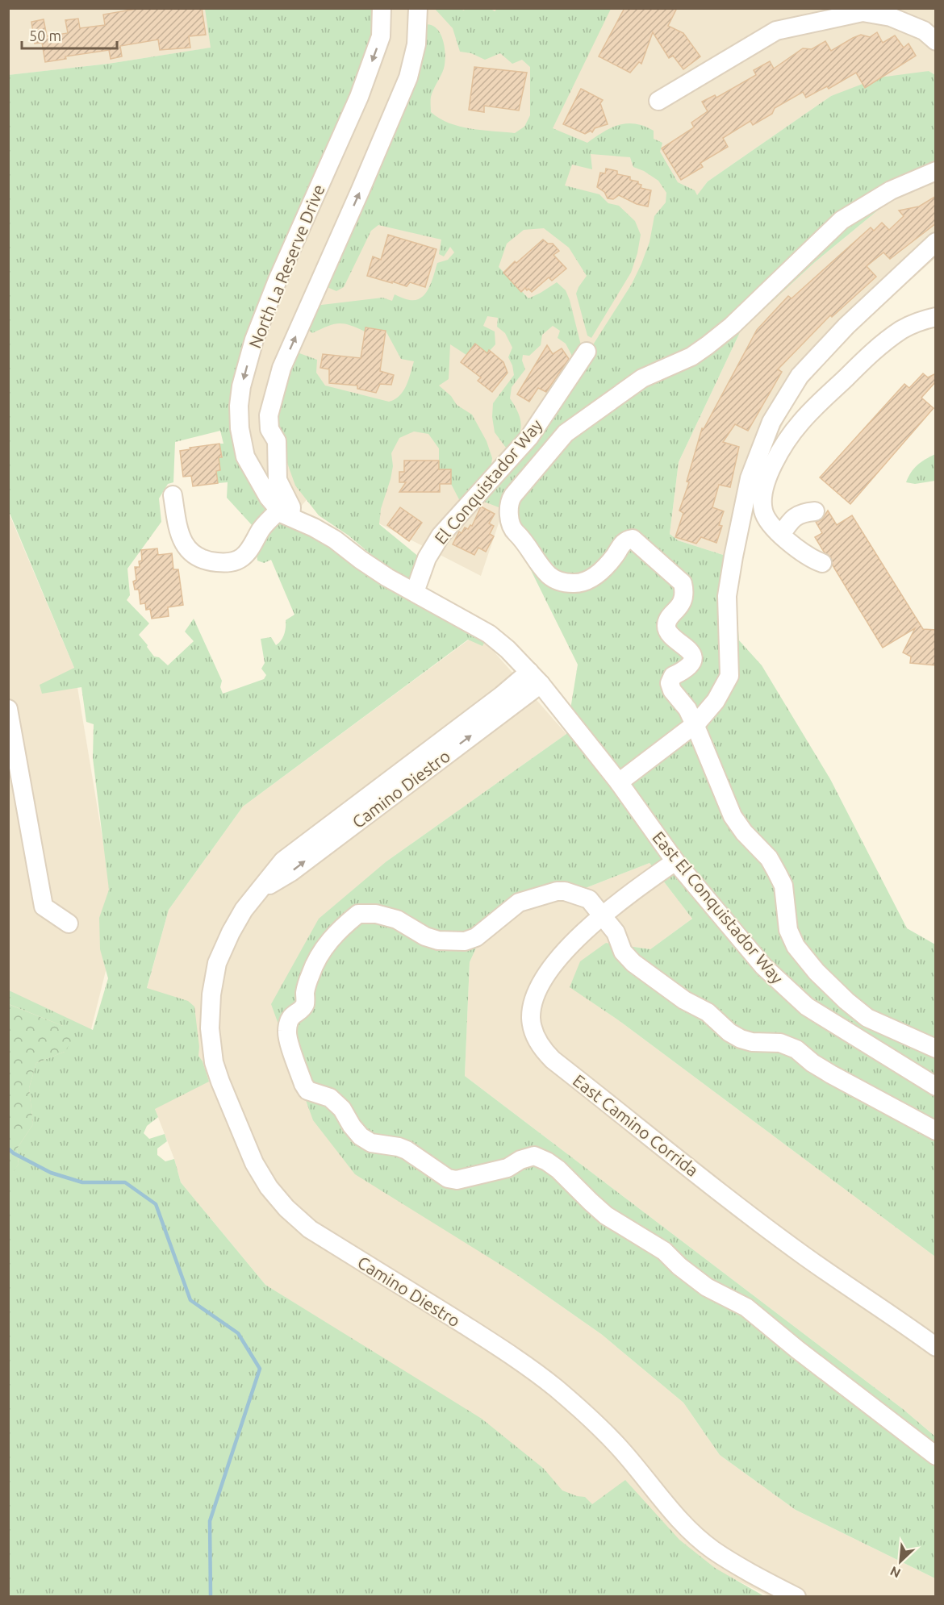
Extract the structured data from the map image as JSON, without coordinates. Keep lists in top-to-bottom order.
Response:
{
  "streets": {
    "street": [
      "North La Reserve Drive",
      "El Conquistador Way",
      "Camino Diestro",
      "East El Conquistador Way",
      "East Camino Corrida"
    ]
  },
  "crossings": [
    ["Camino Diestro", "East El Conquistador Way"],
    ["East El Conquistador Way", "East Camino Corrida"]
  ],
  "scale_bar": "50 m",
  "north": "bottom left"
}
